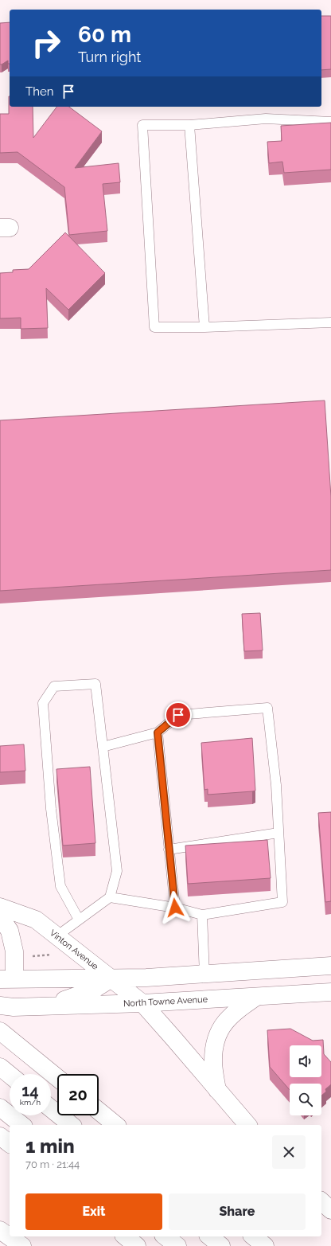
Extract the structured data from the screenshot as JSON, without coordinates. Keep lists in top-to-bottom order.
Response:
{
  "streets": {
    "main road": ["Vinton Avenue", "North Towne Avenue"]
  },
  "crossings": [
    ["Vinton Avenue", "North Towne Avenue"]
  ],
  "page": {
    "turn": ["60 m", "Turn right"],
    "then": "Then",
    "speed": "14 km/h",
    "limit": "20",
    "heading": ["1 min", "70 m · 21:44"],
    "buttons": ["Exit", "Share"]
  }
}
